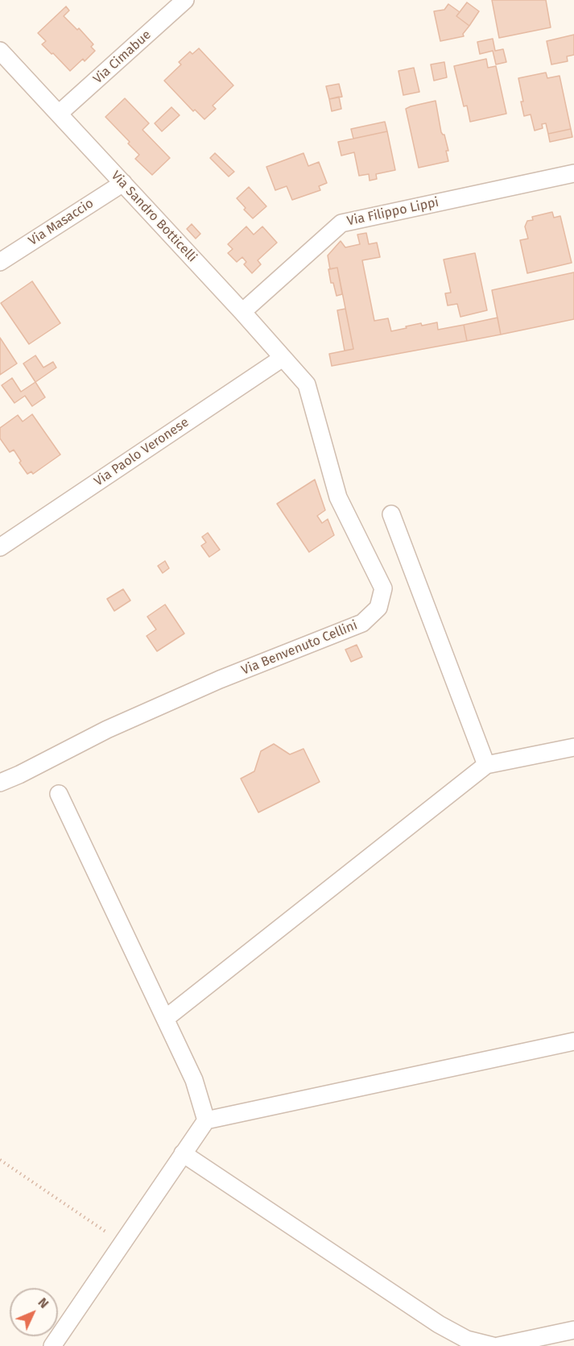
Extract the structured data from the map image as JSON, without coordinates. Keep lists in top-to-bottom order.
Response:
{
  "streets": {
    "street": [
      "Via Cimabue",
      "Via Filippo Lippi",
      "Via Sandro Botticelli",
      "Via Masaccio",
      "Via Paolo Veronese",
      "Via Benvenuto Cellini"
    ]
  },
  "crossings": [
    ["Via Cimabue", "Via Sandro Botticelli"],
    ["Via Filippo Lippi", "Via Sandro Botticelli"],
    ["Via Sandro Botticelli", "Via Masaccio"],
    ["Via Sandro Botticelli", "Via Paolo Veronese"],
    ["Via Sandro Botticelli", "Via Benvenuto Cellini"]
  ],
  "north": "top right"
}
